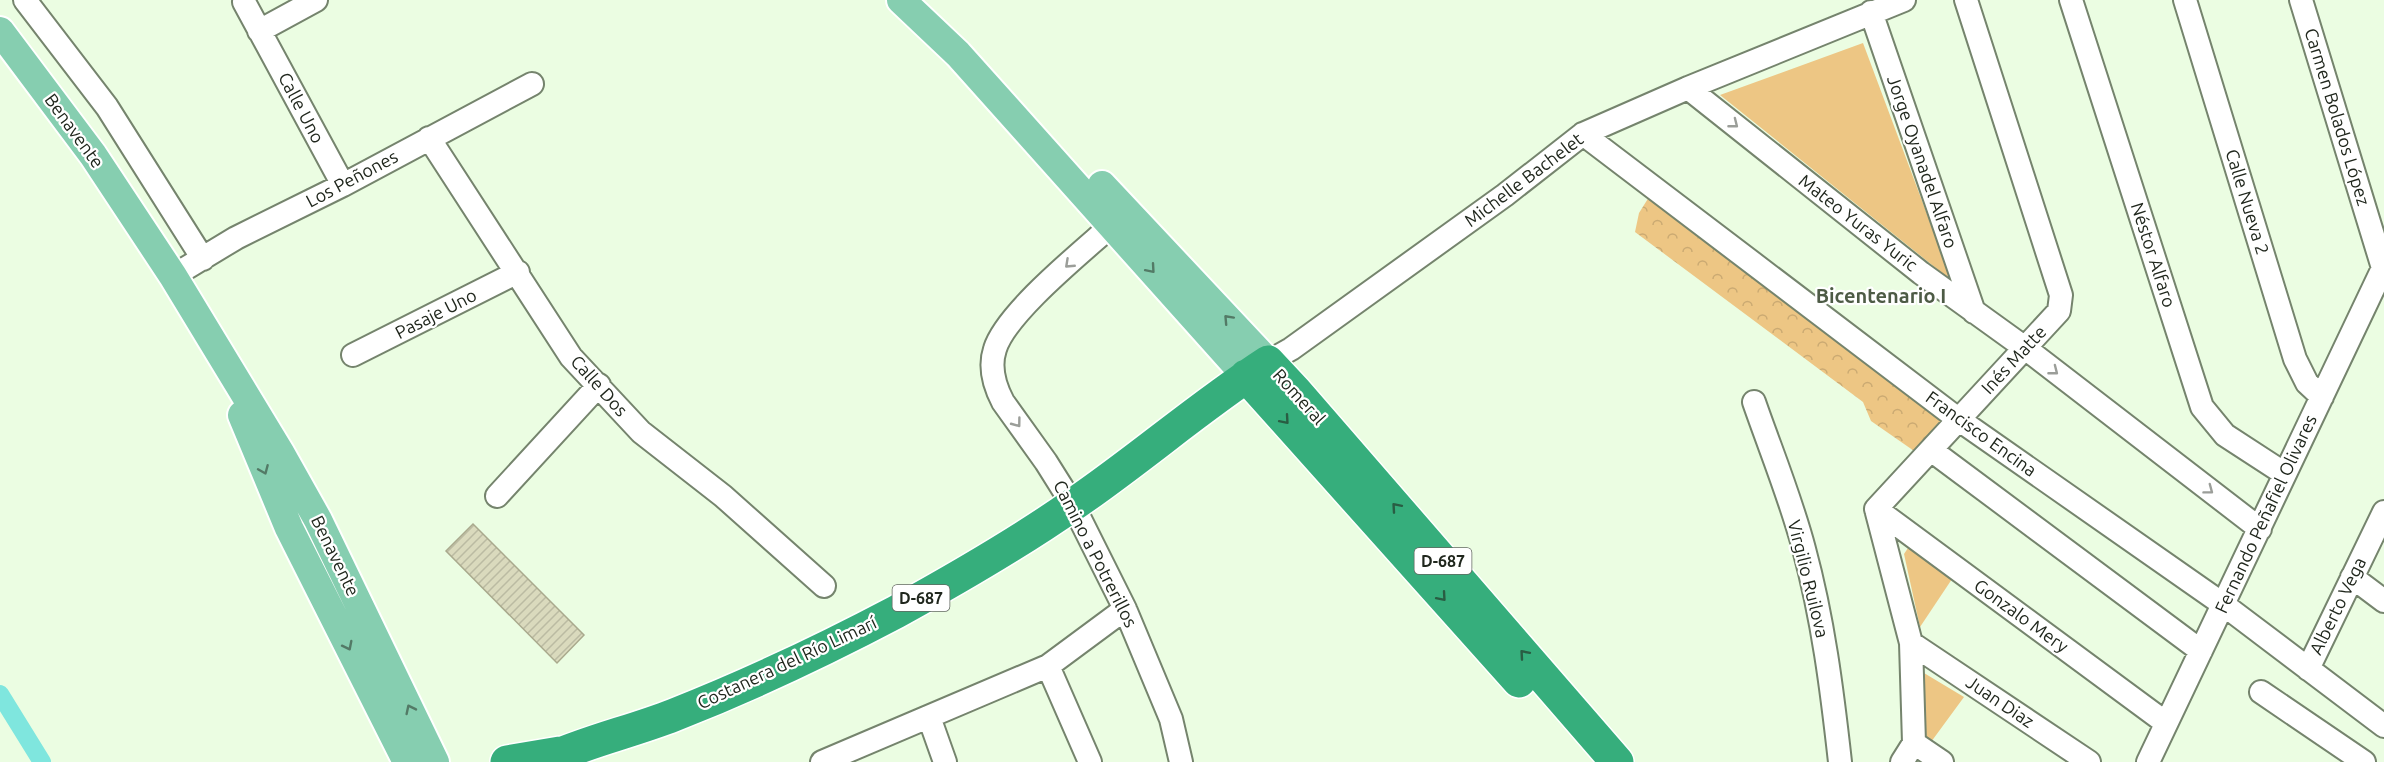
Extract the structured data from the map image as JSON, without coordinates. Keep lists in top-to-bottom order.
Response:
{
  "streets": {
    "highway": ["Romeral", "D-687", "Costanera del Río Limarí"],
    "main road": ["Benavente"],
    "street": [
      "Calle Uno",
      "Carmen Bolados López",
      "Jorge Oyanadel Alfaro",
      "Los Peñones",
      "Michelle Bachelet",
      "Calle Nueva 2",
      "Mateo Yuras Yuric",
      "Néstor Alfaro",
      "Pasaje Uno",
      "Inés Matte",
      "Calle Dos",
      "Francisco Encina",
      "Fernando Peñafiel Olivares",
      "Camino a Potrerillos",
      "Virgilio Ruilova",
      "Alberto Vega",
      "Gonzalo Mery",
      "Juan Diaz"
    ]
  },
  "crossings": [
    ["Calle Uno", "Los Peñones"],
    ["Carmen Bolados López", "Fernando Peñafiel Olivares"],
    ["Benavente", "Los Peñones"],
    ["Jorge Oyanadel Alfaro", "Michelle Bachelet"],
    ["Jorge Oyanadel Alfaro", "Mateo Yuras Yuric"],
    ["Los Peñones", "Calle Dos"],
    ["Michelle Bachelet", "Mateo Yuras Yuric"],
    ["Michelle Bachelet", "Romeral"],
    ["Michelle Bachelet", "Francisco Encina"],
    ["Michelle Bachelet", "Costanera del Río Limarí"],
    ["Calle Nueva 2", "Fernando Peñafiel Olivares"],
    ["Mateo Yuras Yuric", "Inés Matte"],
    ["Mateo Yuras Yuric", "Fernando Peñafiel Olivares"],
    ["Néstor Alfaro", "Fernando Peñafiel Olivares"],
    ["Pasaje Uno", "Calle Dos"],
    ["Inés Matte", "Francisco Encina"],
    ["Inés Matte", "Gonzalo Mery"],
    ["Romeral", "Camino a Potrerillos"],
    ["Romeral", "Costanera del Río Limarí"],
    ["Francisco Encina", "Fernando Peñafiel Olivares"],
    ["Francisco Encina", "Alberto Vega"],
    ["Fernando Peñafiel Olivares", "Gonzalo Mery"],
    ["Camino a Potrerillos", "Costanera del Río Limarí"]
  ],
  "one_way": ["Camino a Potrerillos"],
  "districts": ["Bicentenario I"]
}
